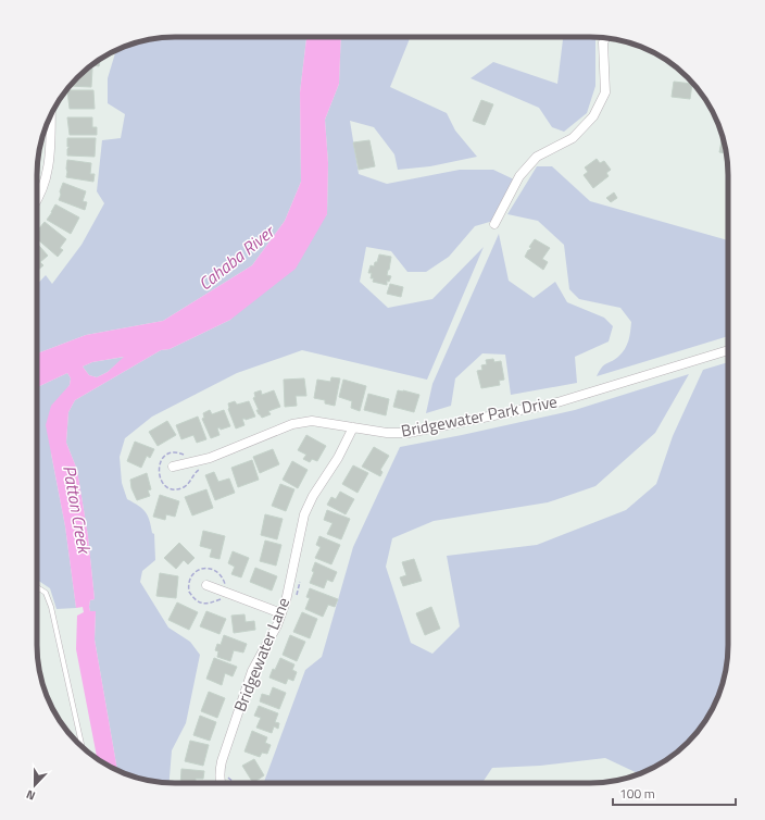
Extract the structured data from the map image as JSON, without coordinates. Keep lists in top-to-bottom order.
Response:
{
  "streets": {
    "street": ["Bridgewater Park Drive", "Bridgewater Lane"]
  },
  "crossings": [
    ["Bridgewater Park Drive", "Bridgewater Lane"]
  ],
  "water": ["Cahaba River", "Patton Creek"],
  "scale_bar": "100 m",
  "north": "bottom"
}
